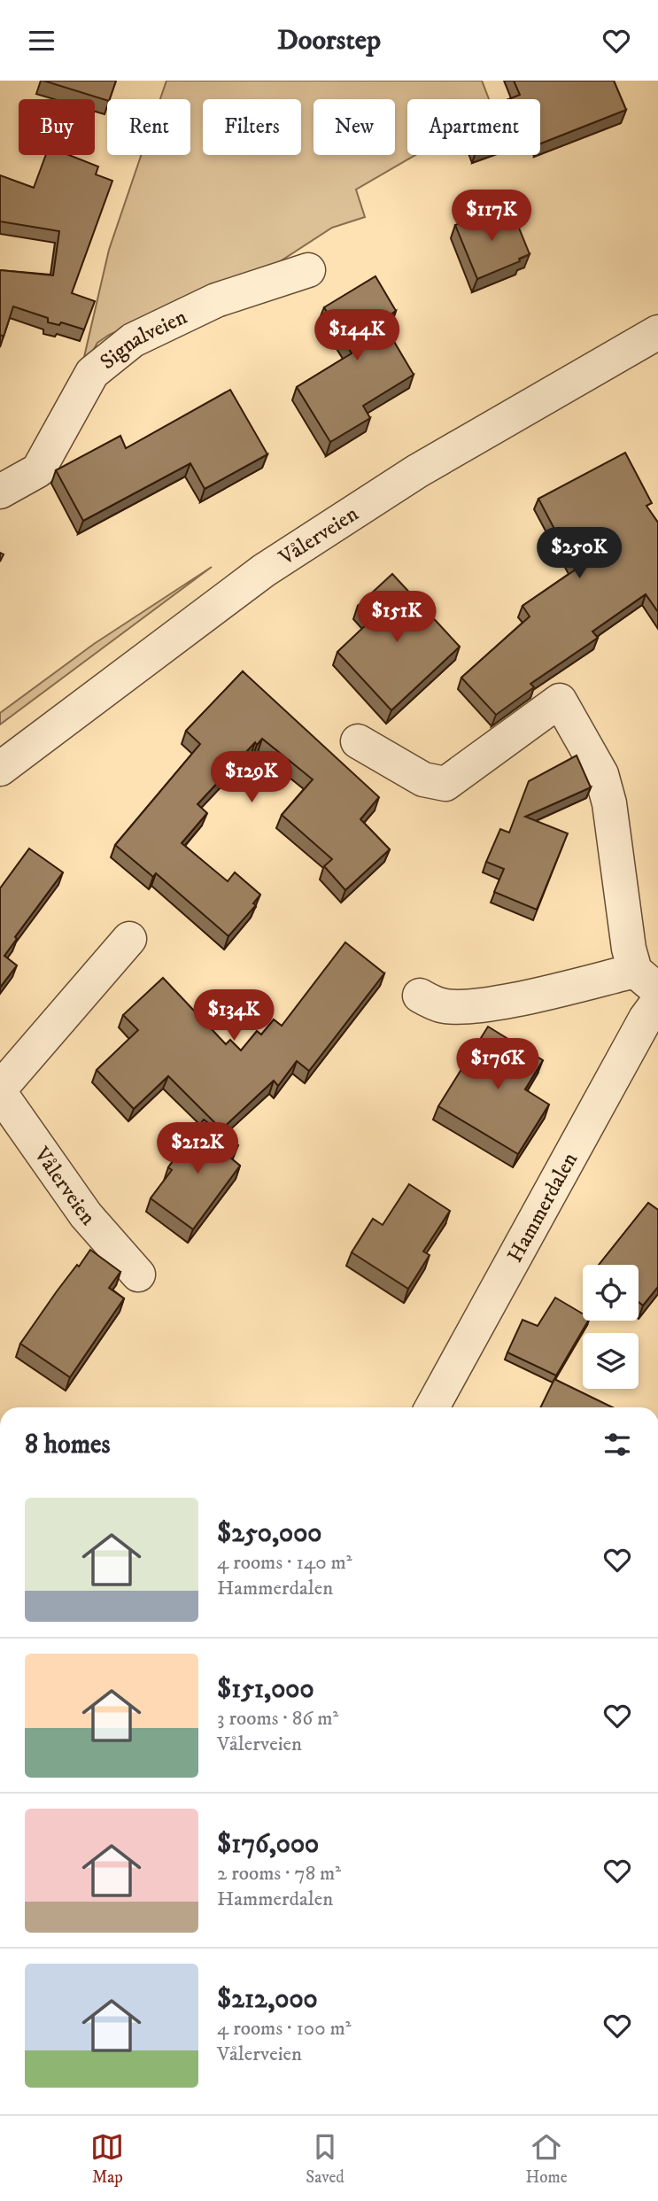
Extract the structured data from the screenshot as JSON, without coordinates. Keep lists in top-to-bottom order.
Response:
{
  "streets": {
    "street": ["Signalveien", "Vålerveien", "Hammerdalen"]
  },
  "page": {
    "header": "Doorstep",
    "chip": [
      "Buy",
      "Rent",
      "Filters",
      "New",
      "Apartment"
    ],
    "price": [
      "$117K",
      "$144K",
      "$250K",
      "$151K",
      "$129K",
      "$134K",
      "$176K",
      "$212K"
    ],
    "heading": "8 homes",
    "list": [
      {
        "name": "$250,000",
        "note": "4 rooms · 140 m² · Hammerdalen"
      },
      {
        "name": "$151,000",
        "note": "3 rooms · 86 m² · Vålerveien"
      },
      {
        "name": "$176,000",
        "note": "2 rooms · 78 m² · Hammerdalen"
      },
      {
        "name": "$212,000",
        "note": "4 rooms · 100 m² · Vålerveien"
      }
    ],
    "tabs": ["Map", "Saved", "Home"]
  }
}
